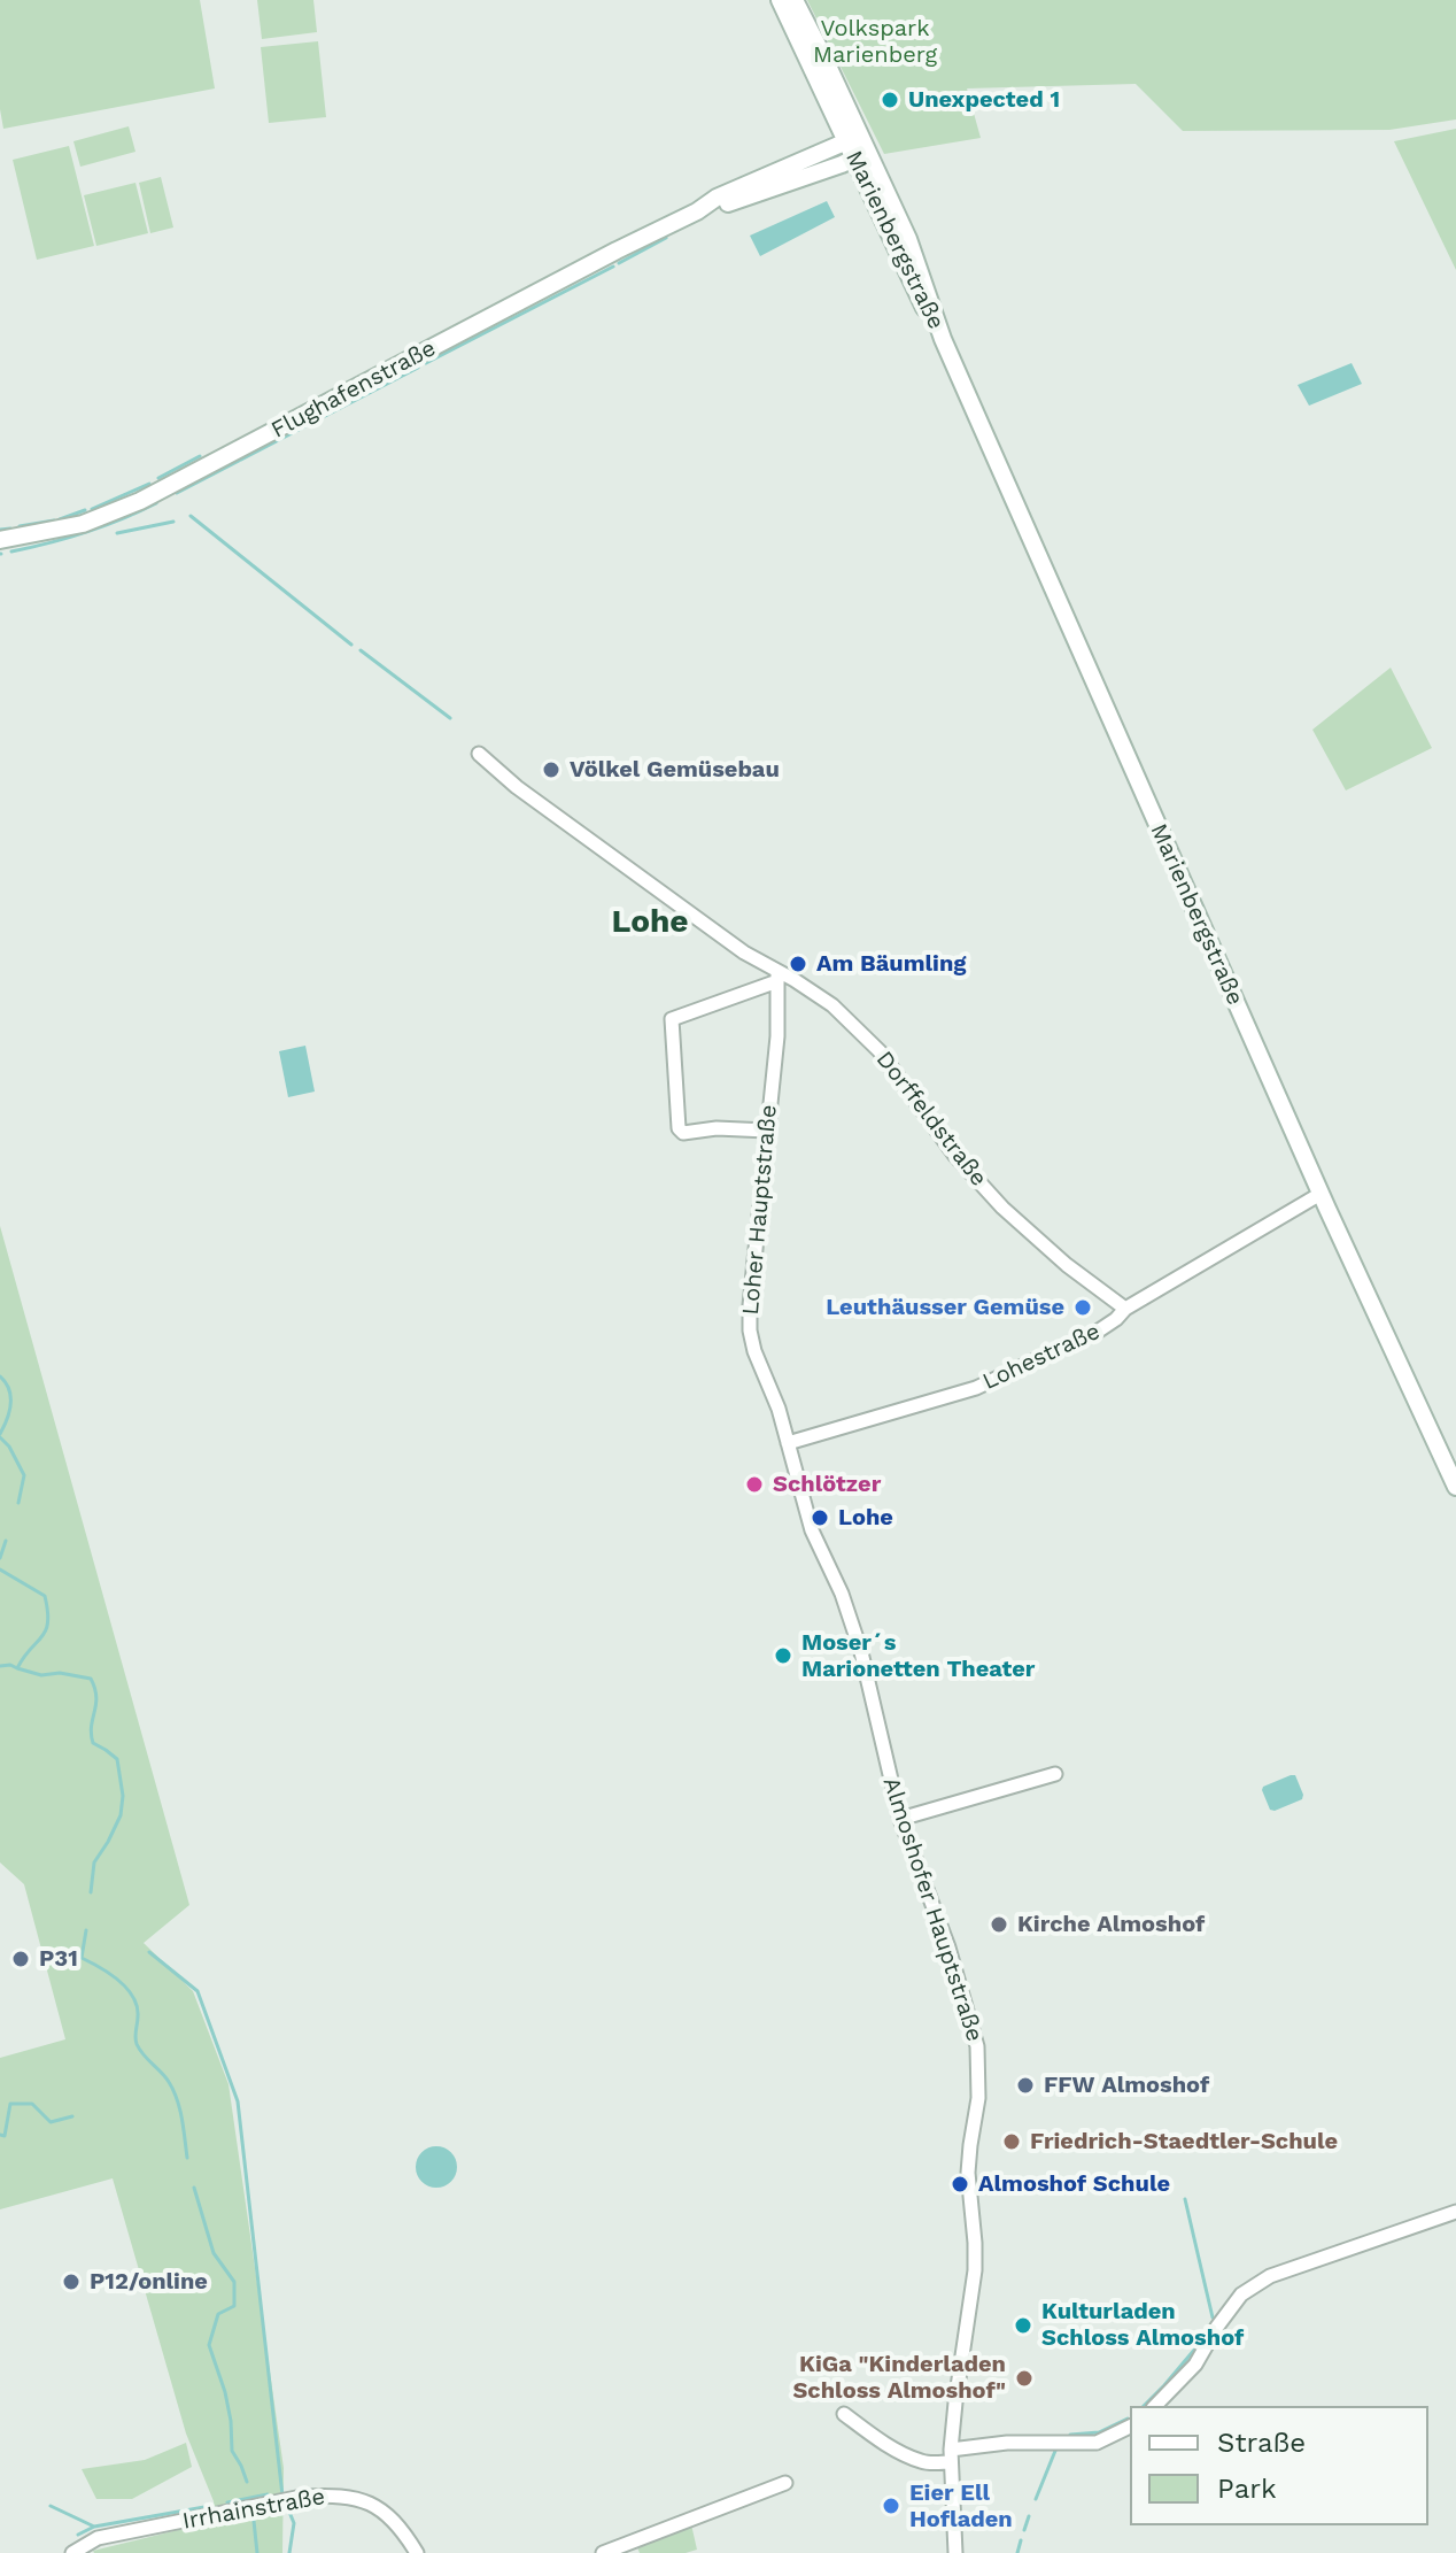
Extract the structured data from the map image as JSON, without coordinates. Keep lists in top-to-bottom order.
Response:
{
  "streets": {
    "main road": ["Marienbergstraße", "Flughafenstraße"],
    "street": [
      "Dorffeldstraße",
      "Loher Hauptstraße",
      "Lohestraße",
      "Almoshofer Hauptstraße",
      "Irrhainstraße"
    ]
  },
  "crossings": [
    ["Marienbergstraße", "Flughafenstraße"],
    ["Marienbergstraße", "Lohestraße"],
    ["Dorffeldstraße", "Loher Hauptstraße"],
    ["Dorffeldstraße", "Lohestraße"],
    ["Loher Hauptstraße", "Lohestraße"],
    ["Loher Hauptstraße", "Almoshofer Hauptstraße"]
  ],
  "districts": ["Lohe"],
  "parks": ["Volkspark Marienberg"],
  "places": [
    "Unexpected 1",
    "Völkel Gemüsebau",
    "Am Bäumling",
    "Leuthäusser Gemüse",
    "Schlötzer",
    "Lohe",
    "Moser´s Marionetten Theater",
    "Kirche Almoshof",
    "P31",
    "FFW Almoshof",
    "Friedrich-Staedtler-Schule",
    "Almoshof Schule",
    "P12/online",
    "Kulturladen Schloss Almoshof",
    "KiGa \"Kinderladen Schloss Almoshof\"",
    "Eier Ell Hofladen"
  ],
  "legend": ["Straße", "Park"]
}
